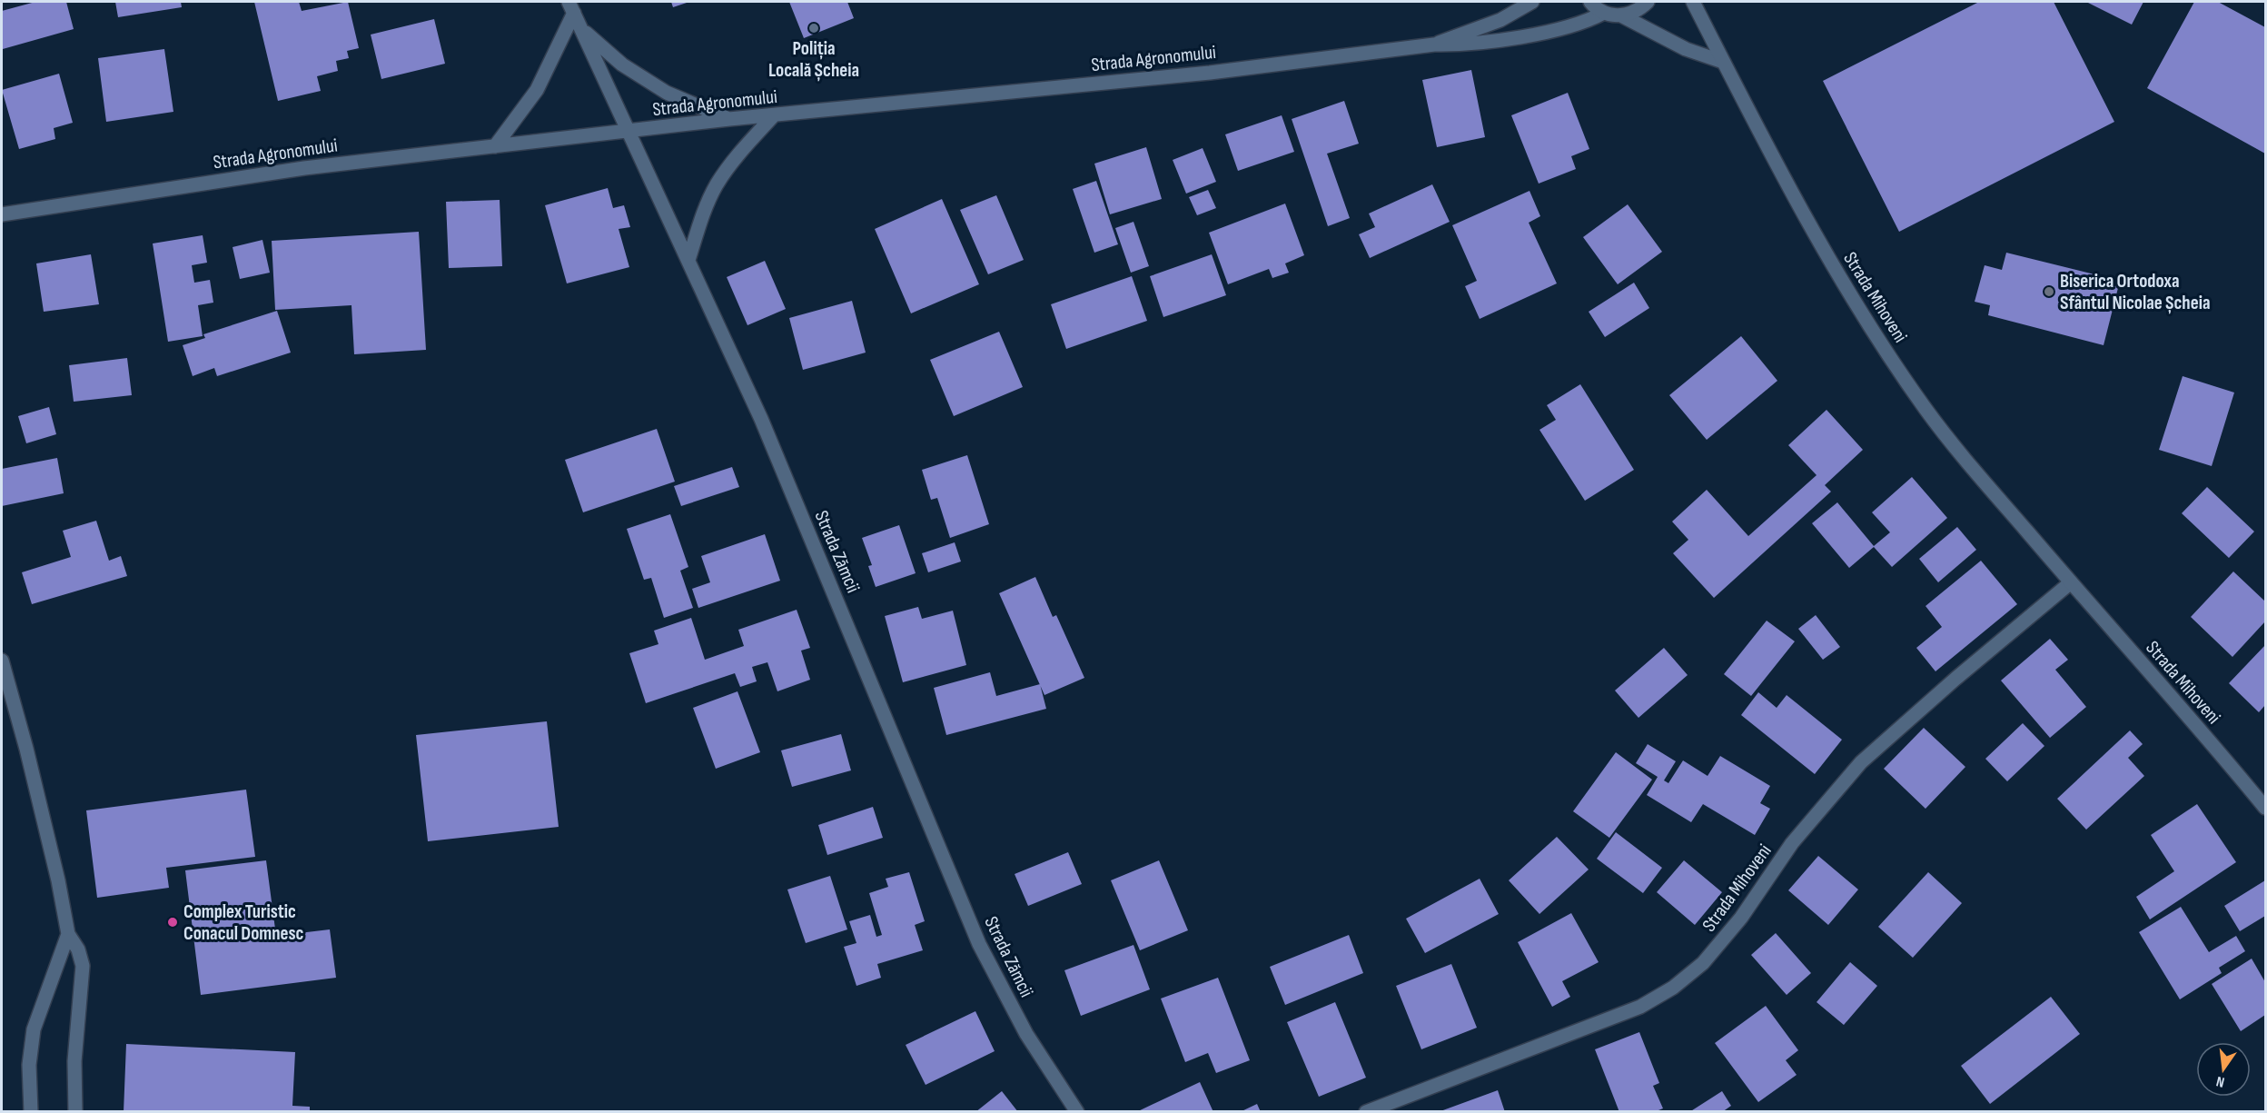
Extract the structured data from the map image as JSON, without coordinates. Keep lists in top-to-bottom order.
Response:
{
  "streets": {
    "street": ["Strada Agronomului", "Strada Mihoveni", "Strada Zămcii"]
  },
  "crossings": [
    ["Strada Agronomului", "Strada Zămcii"]
  ],
  "places": ["Poliția Locală Șcheia", "Biserica Ortodoxa Sfântul Nicolae Șcheia", "Complex Turistic Conacul Domnesc"],
  "north": "bottom"
}
